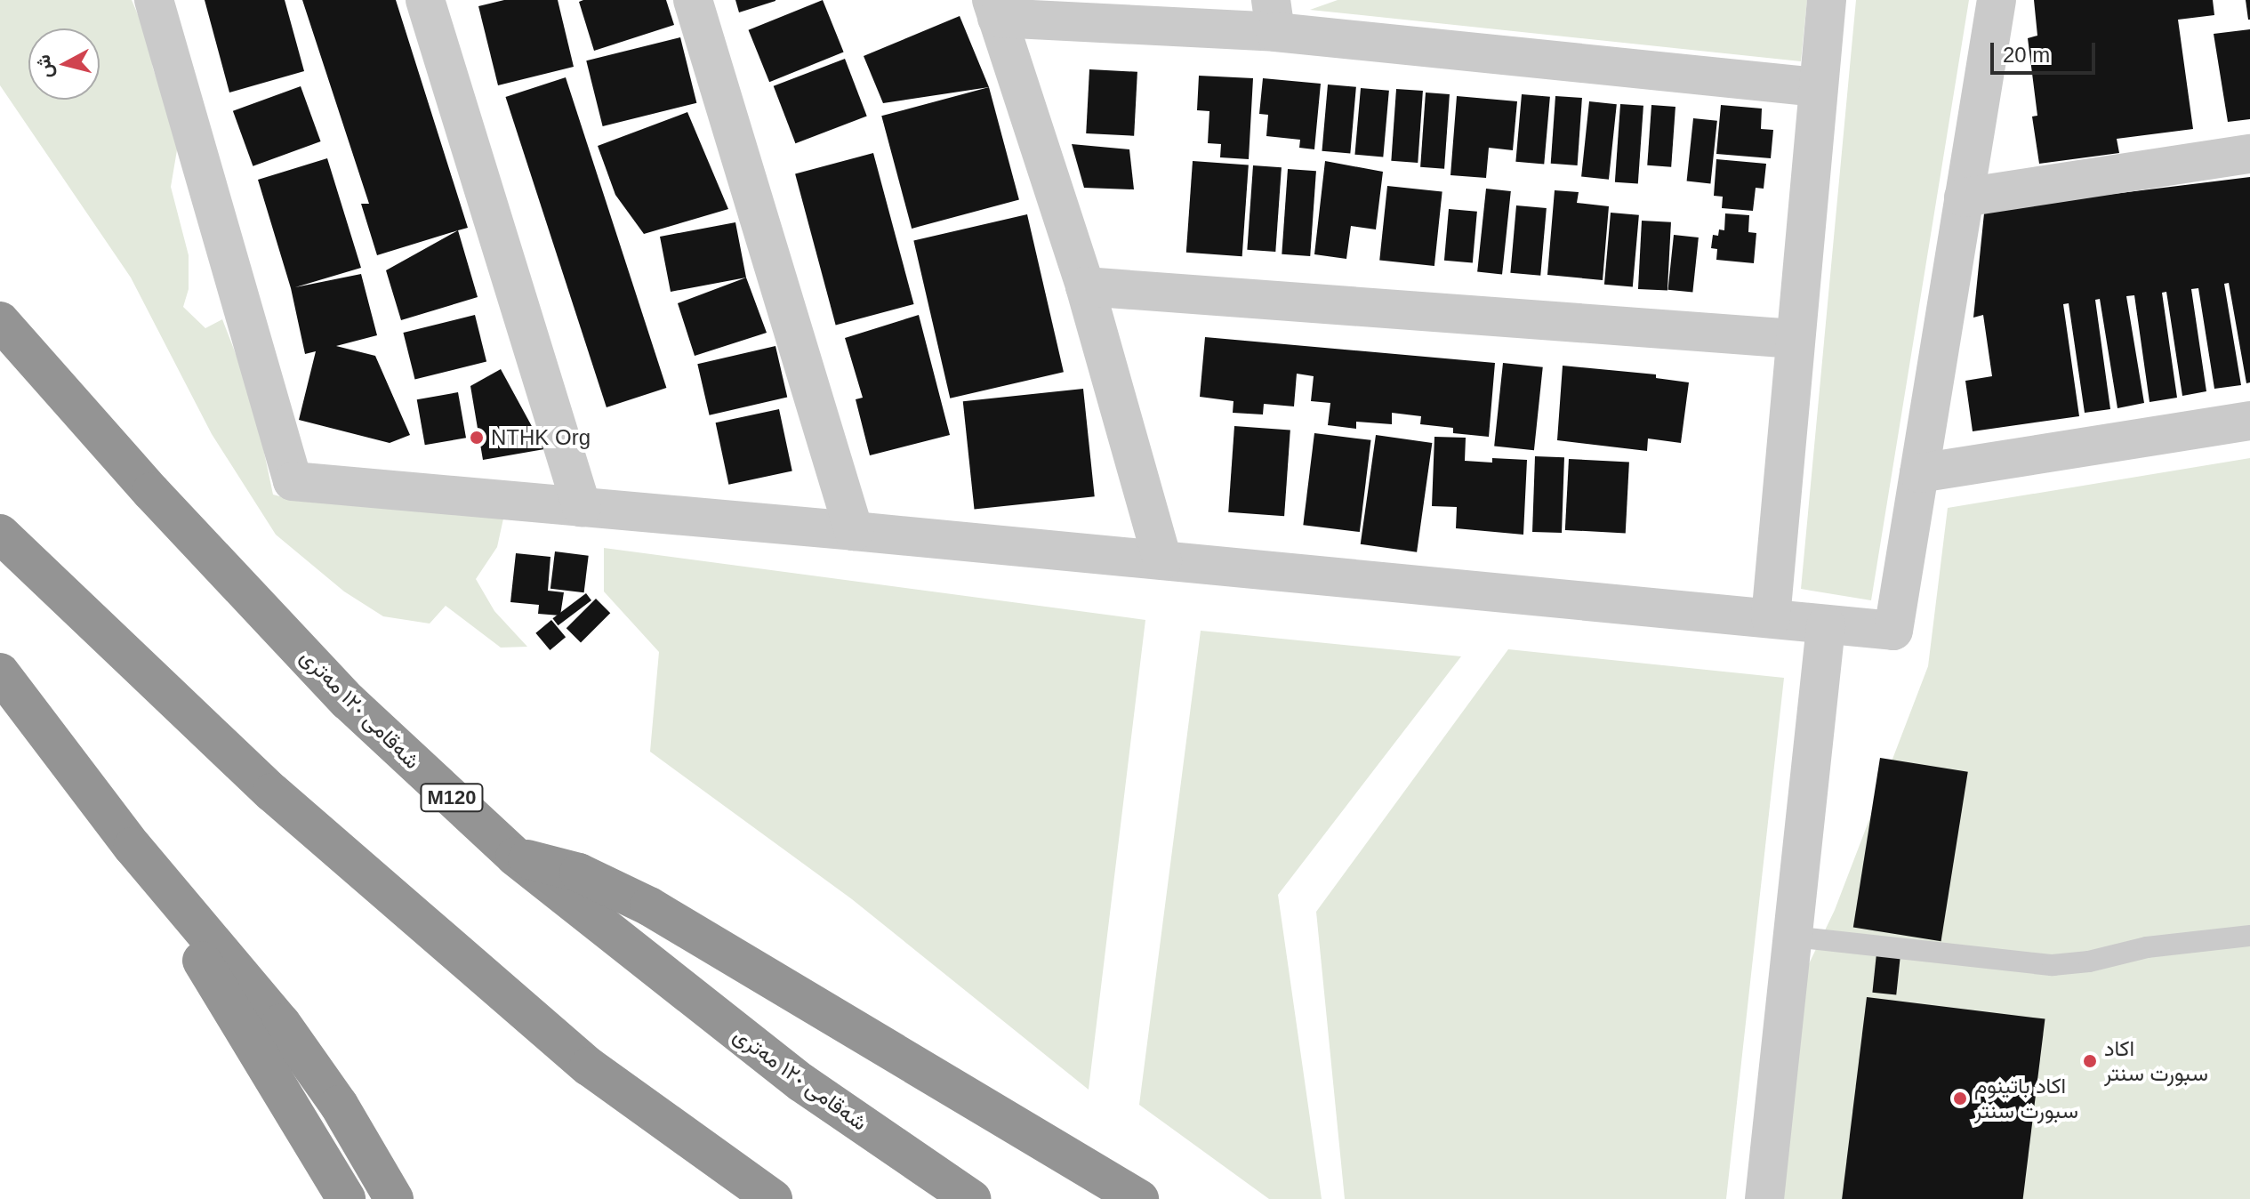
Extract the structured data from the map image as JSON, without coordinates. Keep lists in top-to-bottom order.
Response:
{
  "streets": {
    "highway": ["شەقامی ١٢٠ مەتری", "M120"]
  },
  "places": ["NTHK Org", "اکاد سبورت سنتر", "اكاد باتينوم سبورت سنتر"],
  "scale_bar": "20 m",
  "north": "left"
}
